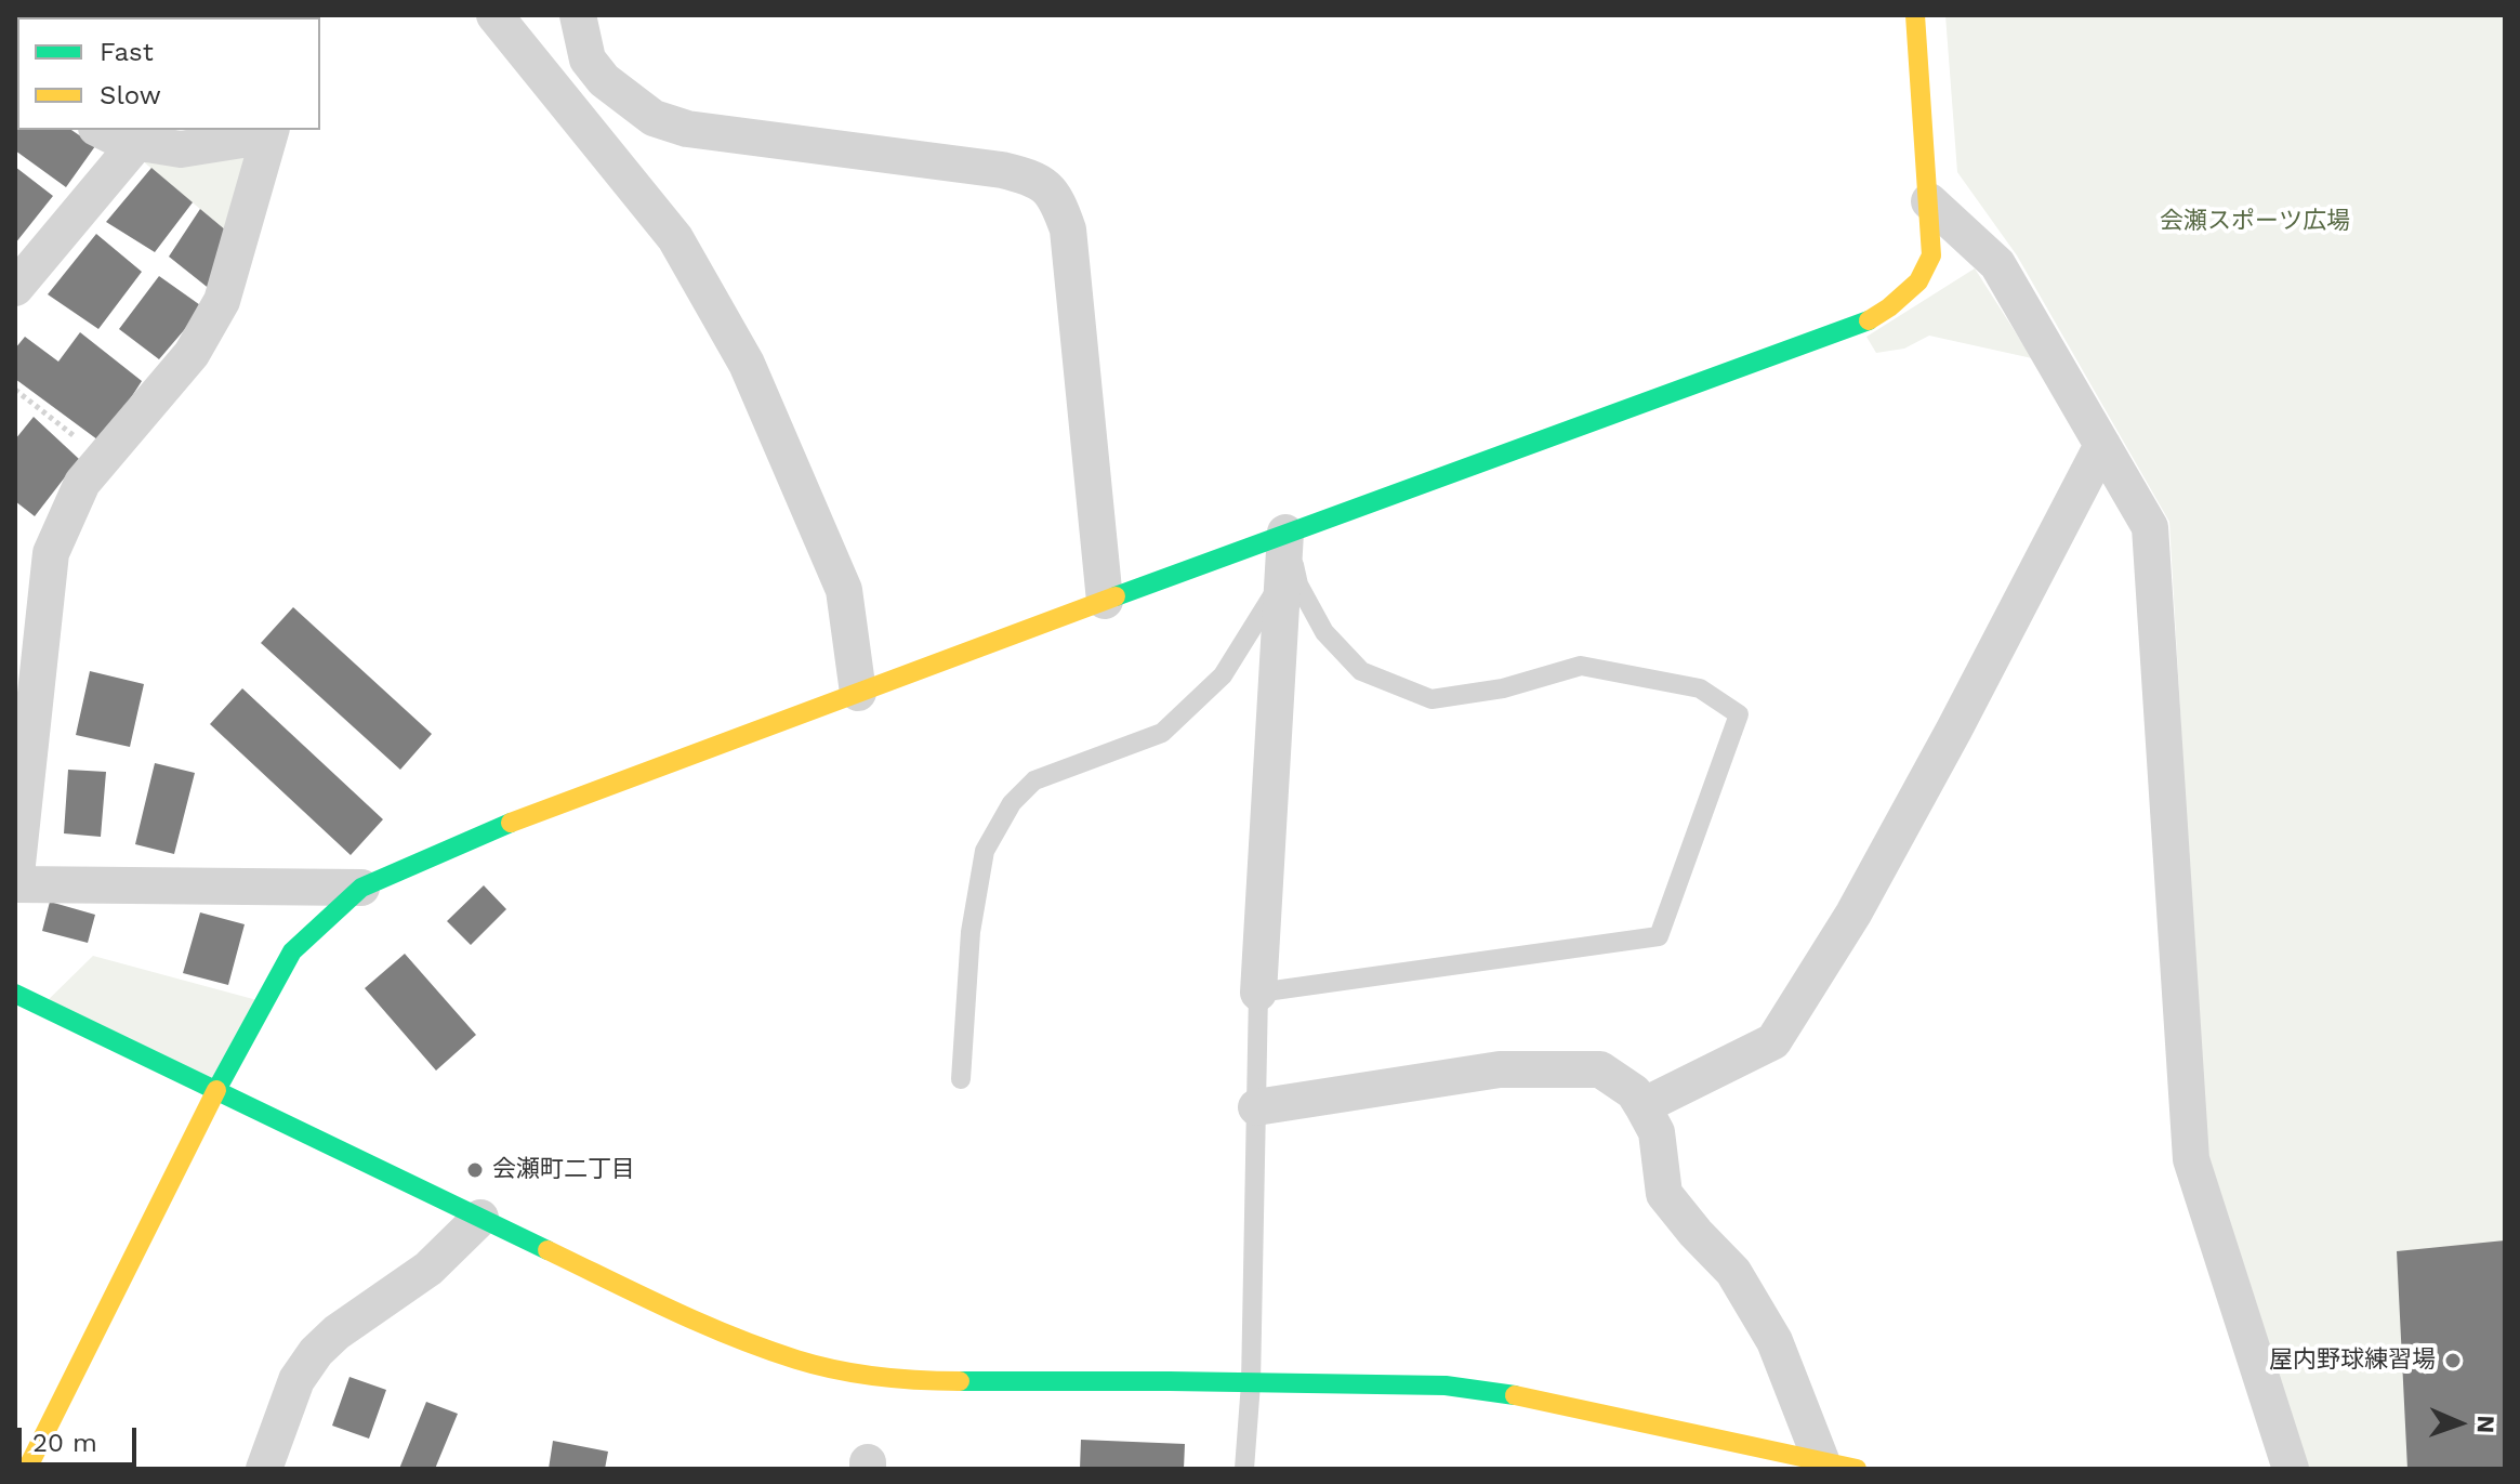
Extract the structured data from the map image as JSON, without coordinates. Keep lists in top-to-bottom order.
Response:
{
  "parks": ["会瀬スポーツ広場"],
  "places": ["会瀬町二丁目", "屋内野球練習場"],
  "legend": ["Fast", "Slow"],
  "scale_bar": "20 m",
  "north": "right"
}
